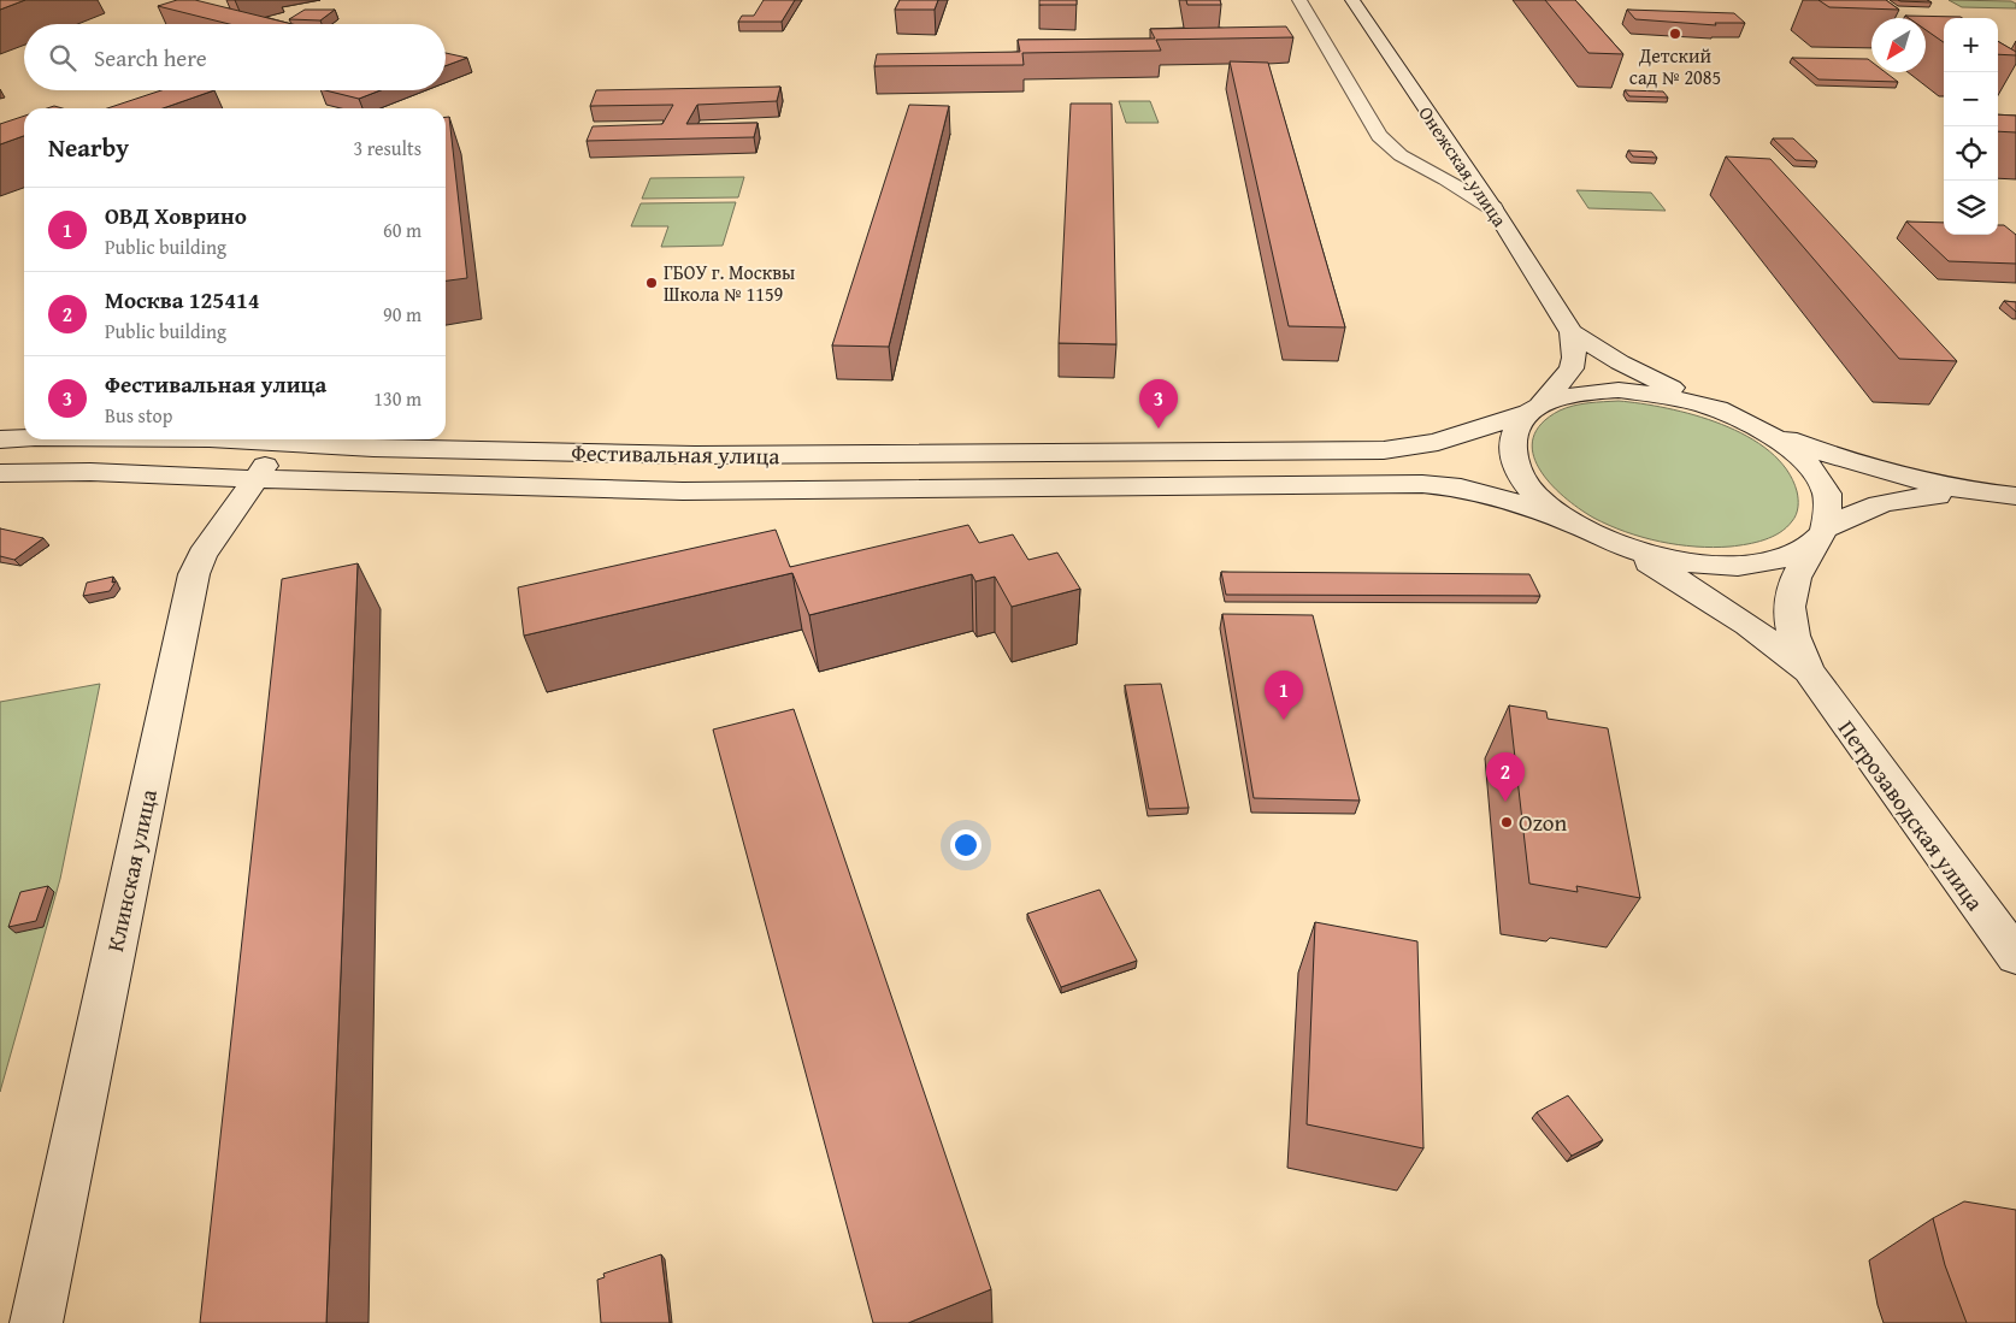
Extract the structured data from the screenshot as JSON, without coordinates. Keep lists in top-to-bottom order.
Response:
{
  "streets": {
    "main road": [
      "Онежская улица",
      "Фестивальная улица",
      "Петрозаводская улица",
      "Клинская улица"
    ]
  },
  "crossings": [
    ["Онежская улица", "Фестивальная улица"],
    ["Фестивальная улица", "Клинская улица"]
  ],
  "places": ["Детский сад № 2085", "ГБОУ г. Москвы Школа № 1159", "Ozon"],
  "north": "bottom left",
  "page": {
    "map_buttons": ["+", "−"],
    "search": "Search here",
    "heading": ["Nearby", "3 results"],
    "list": [
      {
        "mark": "1",
        "name": "ОВД Ховрино",
        "note": "Public building",
        "value": "60 m"
      },
      {
        "mark": "2",
        "name": "Москва 125414",
        "note": "Public building",
        "value": "90 m"
      },
      {
        "mark": "3",
        "name": "Фестивальная улица",
        "note": "Bus stop",
        "value": "130 m"
      }
    ],
    "pins": ["3", "1", "2"]
  }
}
